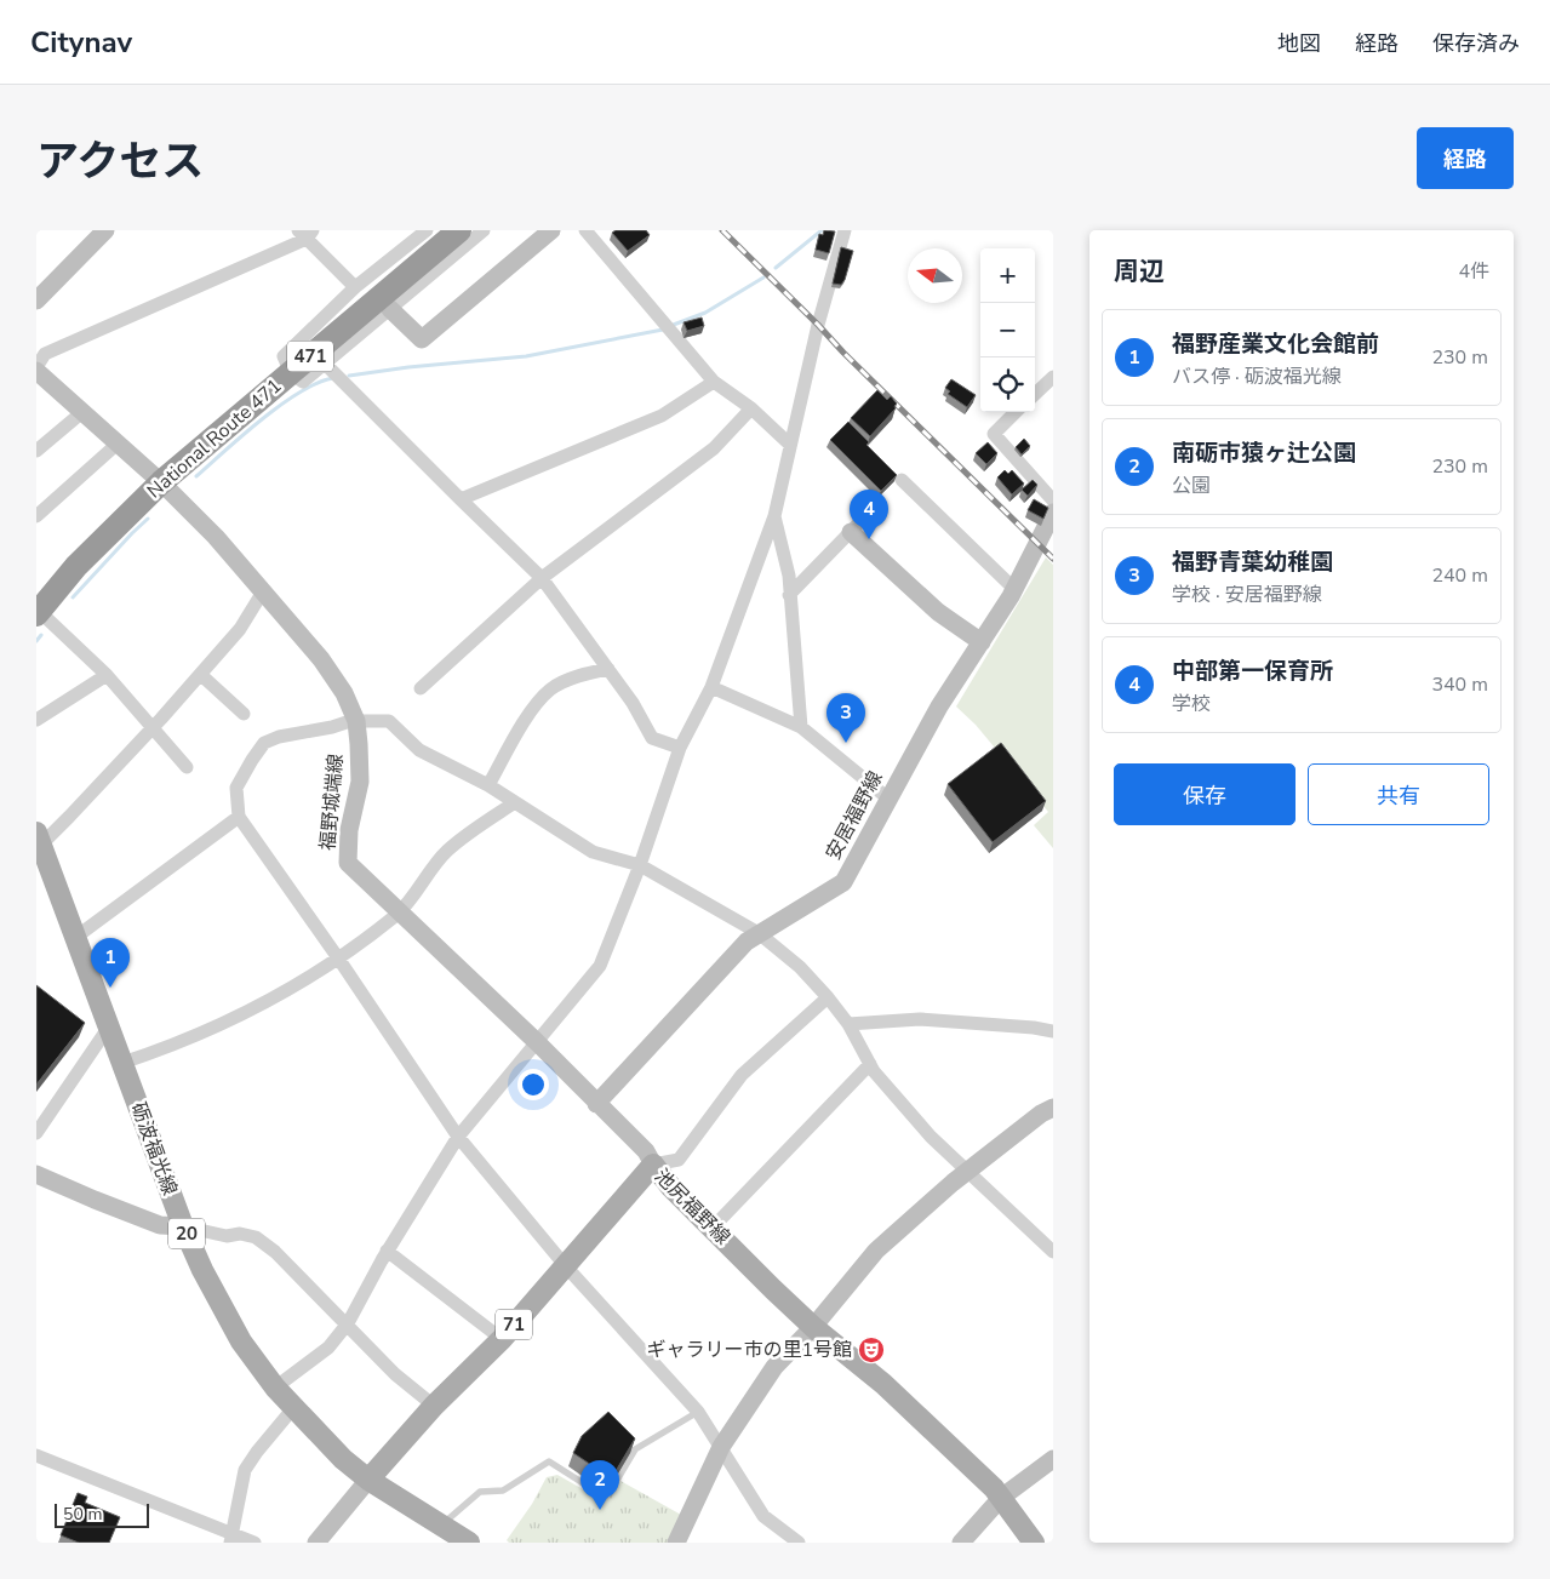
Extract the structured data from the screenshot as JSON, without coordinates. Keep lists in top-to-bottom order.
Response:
{
  "streets": {
    "highway": ["471", "National Route 471"],
    "main road": [
      "福野城端線",
      "安居福野線",
      "砺波福光線",
      "池尻福野線",
      "20",
      "71"
    ]
  },
  "crossings": [
    ["National Route 471", "福野城端線"],
    ["福野城端線", "安居福野線"],
    ["福野城端線", "池尻福野線"],
    ["砺波福光線", "池尻福野線"]
  ],
  "places": {
    "theatre": ["ギャラリー市の里1号館"]
  },
  "scale_bar": "50 m",
  "north": "left",
  "page": {
    "header": "Citynav",
    "nav": ["地図", "経路", "保存済み"],
    "title": "アクセス",
    "buttons": [
      "経路",
      ["保存", "共有"]
    ],
    "heading": ["周辺", "4件"],
    "map_buttons": ["+", "−"],
    "list": [
      {
        "mark": "1",
        "name": "福野産業文化会館前",
        "note": "バス停 · 砺波福光線",
        "value": "230 m"
      },
      {
        "mark": "2",
        "name": "南砺市猿ヶ辻公園",
        "note": "公園",
        "value": "230 m"
      },
      {
        "mark": "3",
        "name": "福野青葉幼稚園",
        "note": "学校 · 安居福野線",
        "value": "240 m"
      },
      {
        "mark": "4",
        "name": "中部第一保育所",
        "note": "学校",
        "value": "340 m"
      }
    ],
    "pins": [
      "4",
      "3",
      "1",
      "2"
    ],
    "scale": "50 m"
  }
}
